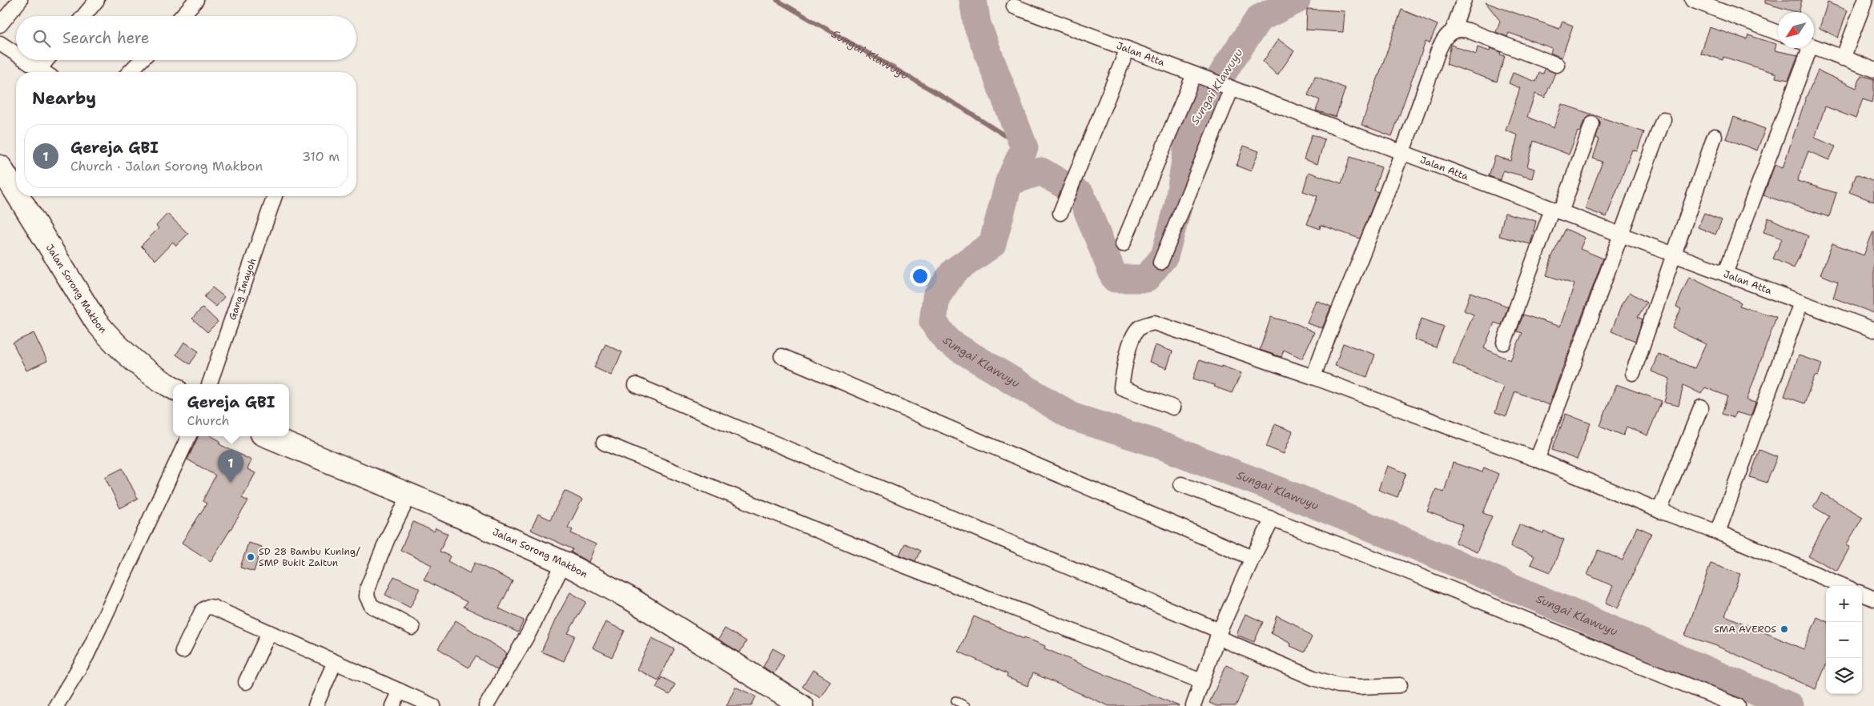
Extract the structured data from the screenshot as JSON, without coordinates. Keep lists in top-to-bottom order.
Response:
{
  "streets": {
    "highway": ["Jalan Sorong Makbon"],
    "street": ["Jalan Atta", "Gang Imayoh"]
  },
  "water": ["Sungai Klawuyu"],
  "places": ["SD 28 Bambu Kuning/ SMP Bukit Zaitun", "SMA AVEROS"],
  "north": "bottom left",
  "page": {
    "search": "Search here",
    "heading": "Nearby",
    "list": [
      {
        "mark": "1",
        "name": "Gereja GBI",
        "note": "Church · Jalan Sorong Makbon",
        "value": "310 m"
      }
    ],
    "popup": ["Gereja GBI", "Church"],
    "pins": "1",
    "map_buttons": ["+", "−"]
  }
}
